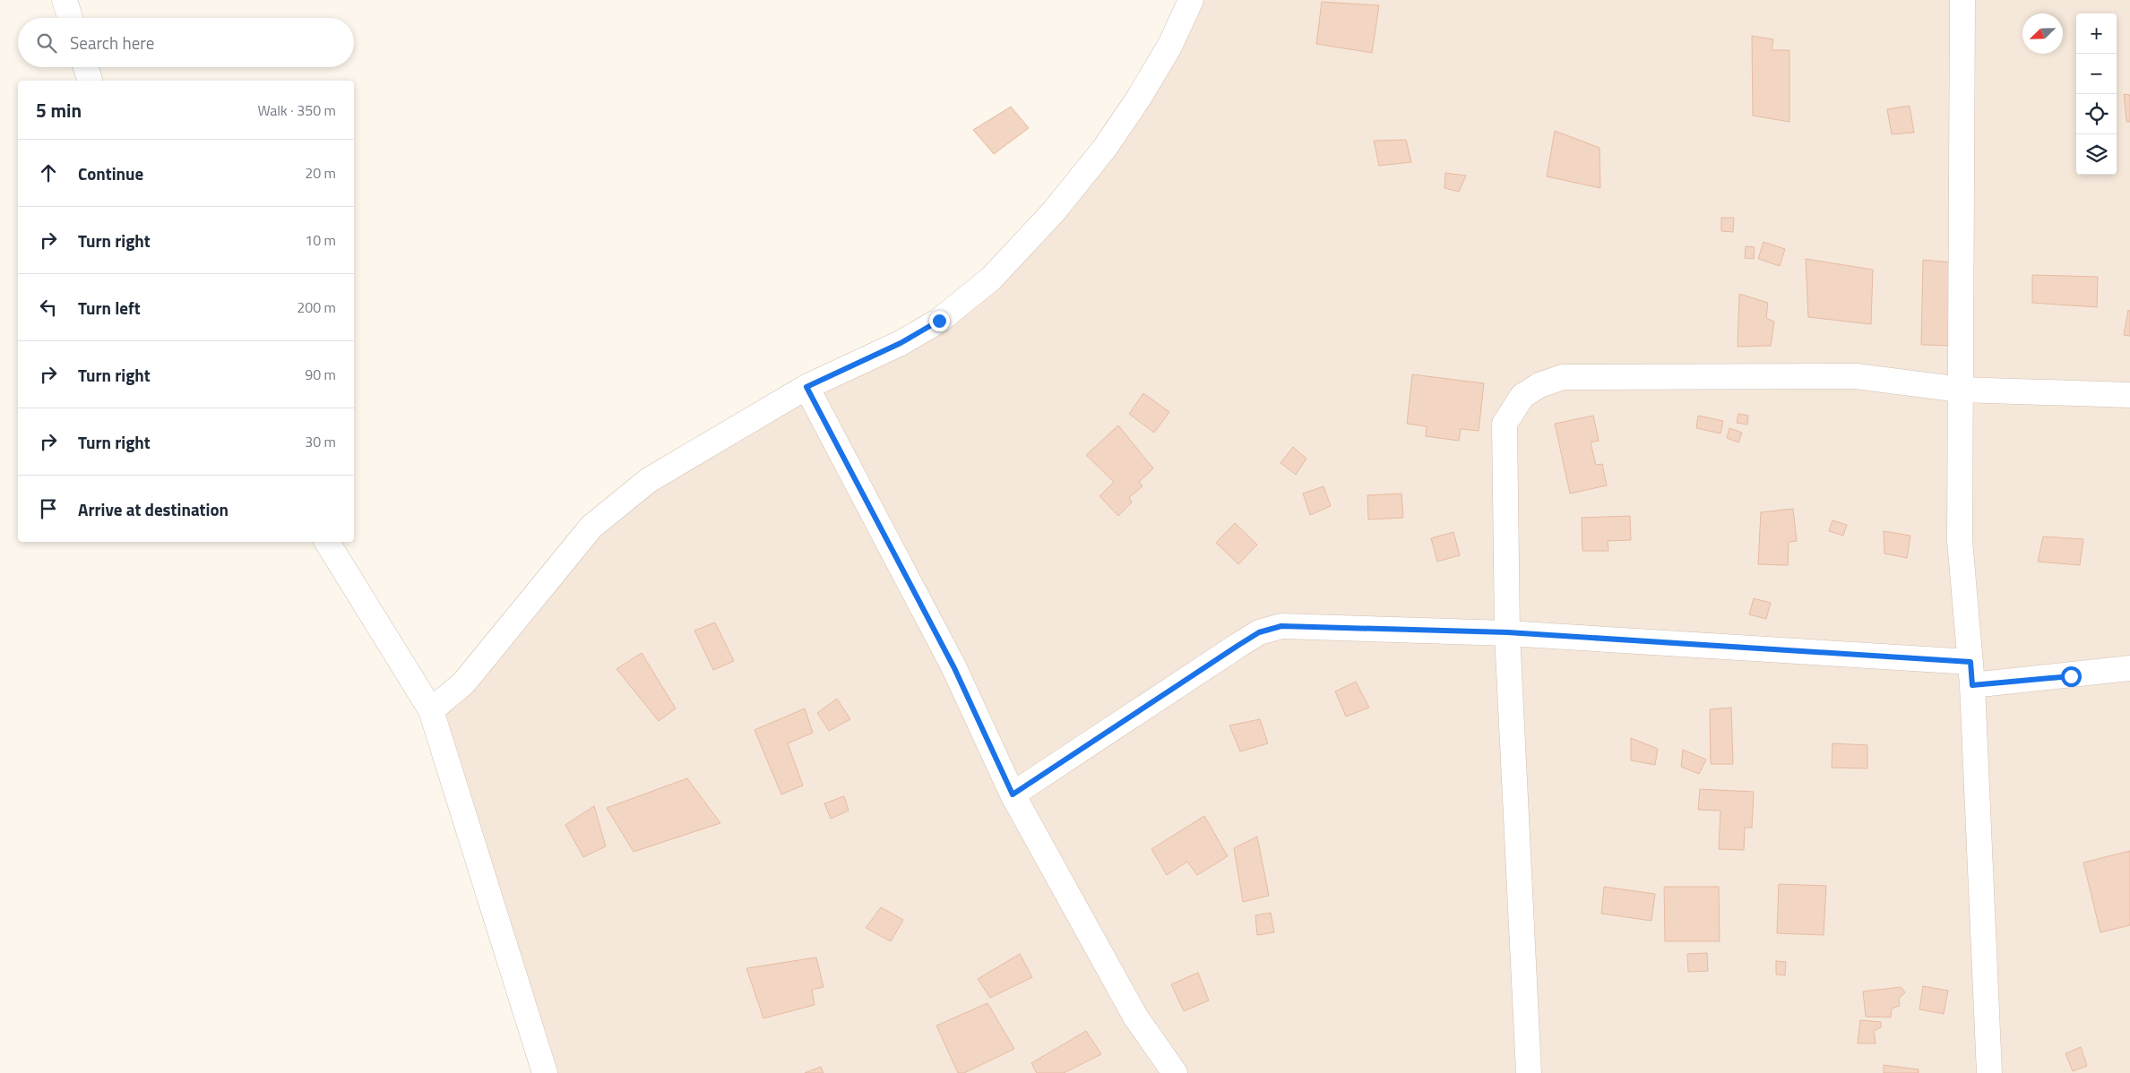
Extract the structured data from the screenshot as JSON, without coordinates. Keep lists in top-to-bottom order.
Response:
{
  "north": "bottom left",
  "page": {
    "map_buttons": ["+", "−"],
    "search": "Search here",
    "heading": ["5 min", "Walk · 350 m"],
    "list": [
      ["Continue", "20 m"],
      ["Turn right", "10 m"],
      ["Turn left", "200 m"],
      ["Turn right", "90 m"],
      ["Turn right", "30 m"],
      "Arrive at destination"
    ]
  }
}
